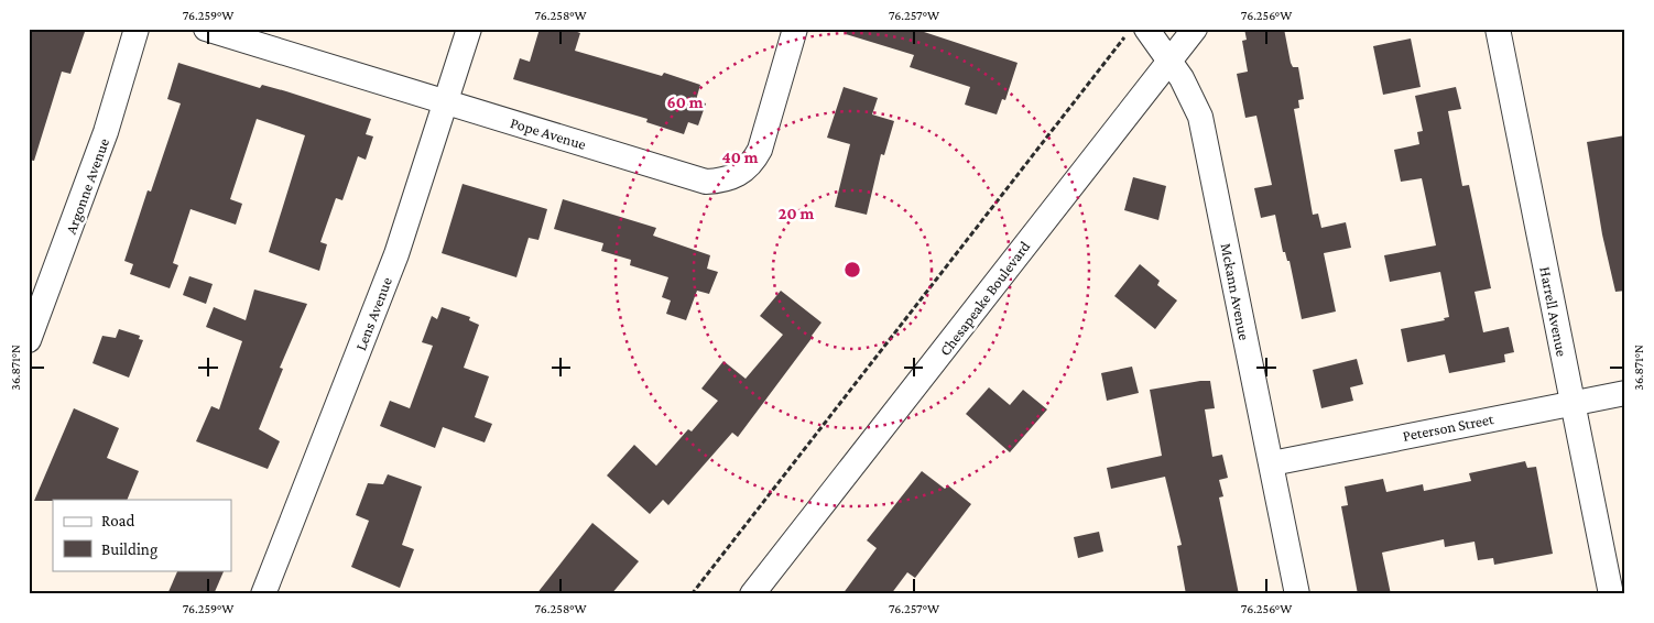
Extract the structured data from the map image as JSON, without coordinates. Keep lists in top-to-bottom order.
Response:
{
  "streets": {
    "street": [
      "Pope Avenue",
      "Argonne Avenue",
      "Mckann Avenue",
      "Chesapeake Boulevard",
      "Harrell Avenue",
      "Lens Avenue",
      "Peterson Street"
    ]
  },
  "crossings": [
    ["Pope Avenue", "Lens Avenue"],
    ["Mckann Avenue", "Chesapeake Boulevard"],
    ["Mckann Avenue", "Peterson Street"],
    ["Harrell Avenue", "Peterson Street"]
  ],
  "legend": ["Road", "Building"],
  "coordinates": [
    "76.259°W",
    "76.258°W",
    "76.257°W",
    "76.256°W",
    "36.871°N"
  ],
  "rings": ["60 m", "40 m", "20 m"]
}
